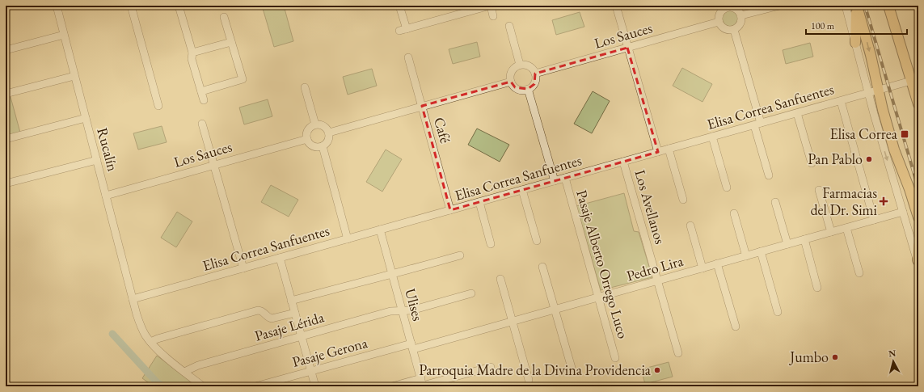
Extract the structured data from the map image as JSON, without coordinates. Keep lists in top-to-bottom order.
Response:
{
  "streets": {
    "street": [
      "Los Sauces",
      "Elisa Correa Sanfuentes",
      "Café",
      "Rucalín",
      "Los Avellanos",
      "Pasaje Alberto Orrego Luco",
      "Pedro Lira",
      "Ulises",
      "Pasaje Lérida",
      "Pasaje Gerona"
    ]
  },
  "crossings": [
    ["Los Sauces", "Rucalín"],
    ["Elisa Correa Sanfuentes", "Café"],
    ["Elisa Correa Sanfuentes", "Rucalín"],
    ["Elisa Correa Sanfuentes", "Los Avellanos"],
    ["Elisa Correa Sanfuentes", "Pasaje Alberto Orrego Luco"],
    ["Elisa Correa Sanfuentes", "Ulises"],
    ["Rucalín", "Pasaje Lérida"],
    ["Los Avellanos", "Pedro Lira"],
    ["Pasaje Alberto Orrego Luco", "Pedro Lira"],
    ["Pedro Lira", "Ulises"],
    ["Pedro Lira", "Pasaje Gerona"],
    ["Ulises", "Pasaje Lérida"],
    ["Ulises", "Pasaje Gerona"]
  ],
  "places": {
    "transit": ["Elisa Correa"],
    "other": ["Pan Pablo", "Jumbo", "Parroquia Madre de la Divina Providencia"],
    "health": ["Farmacias del Dr. Simi"]
  },
  "scale_bar": "100 m",
  "north": "top"
}
